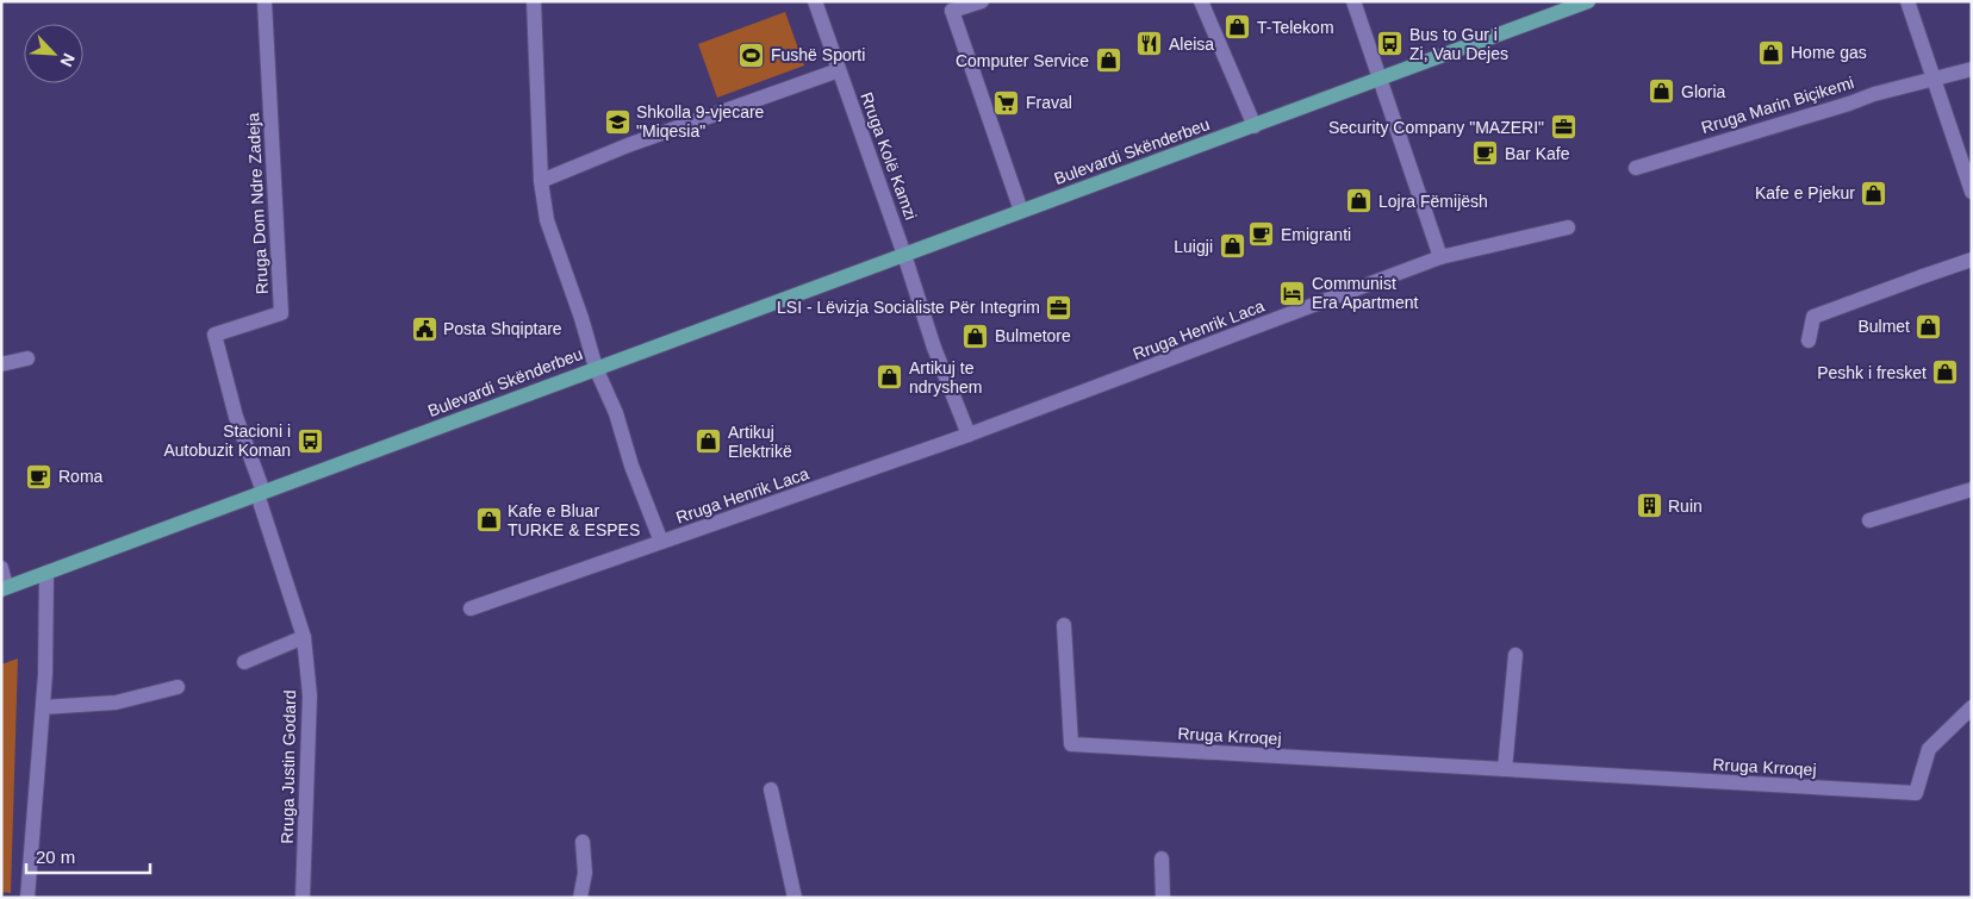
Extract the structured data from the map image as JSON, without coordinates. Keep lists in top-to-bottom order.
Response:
{
  "streets": {
    "main road": ["Bulevardi Skënderbeu"],
    "street": [
      "Rruga Marin Biçikemi",
      "Rruga Kolë Kamzi",
      "Rruga Dom Ndre Zadeja",
      "Rruga Henrik Laca",
      "Rruga Krroqej",
      "Rruga Justin Godard"
    ]
  },
  "crossings": [
    ["Bulevardi Skënderbeu", "Rruga Kolë Kamzi"],
    ["Bulevardi Skënderbeu", "Rruga Dom Ndre Zadeja"],
    ["Bulevardi Skënderbeu", "Rruga Henrik Laca"],
    ["Bulevardi Skënderbeu", "Rruga Justin Godard"],
    ["Rruga Dom Ndre Zadeja", "Rruga Justin Godard"]
  ],
  "places": {
    "shop": [
      "T-Telekom",
      "Home gas",
      "Computer Service",
      "Gloria",
      "Kafe e Pjekur",
      "Lojra Fëmijësh",
      "Luigji",
      "Bulmet",
      "Bulmetore",
      "Peshk i fresket",
      "Artikuj te ndryshem",
      "Artikuj Elektrikë",
      "Kafe e Bluar TURKE & ESPES"
    ],
    "restaurant": ["Aleisa"],
    "bus stop": ["Bus to Gur i Zi, Vau Dejes", "Stacioni i Autobuzit Koman"],
    "sports": ["Fushë Sporti"],
    "supermarket": ["Fraval"],
    "school or university": ["Shkolla 9-vjecare \"Miqesia\""],
    "office": ["Security Company \"MAZERI\"", "LSI - Lëvizja Socialiste Për Integrim"],
    "cafe": ["Bar Kafe", "Emigranti", "Roma"],
    "hotel": ["Communist Era Apartment"],
    "public building": ["Posta Shqiptare"],
    "building": ["Ruin"]
  },
  "scale_bar": "20 m",
  "north": "bottom right"
}
